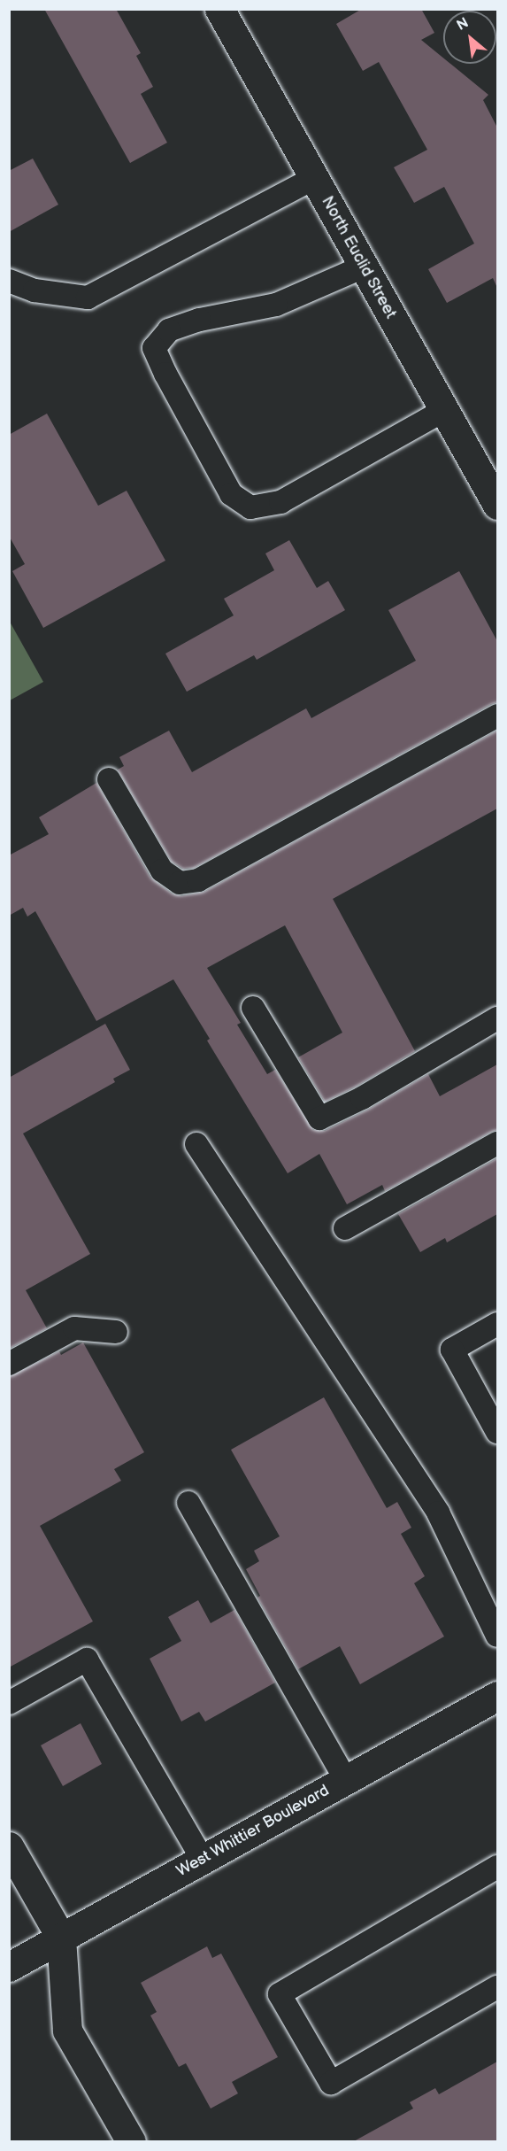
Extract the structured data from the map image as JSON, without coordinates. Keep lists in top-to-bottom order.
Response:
{
  "streets": {
    "street": ["North Euclid Street", "West Whittier Boulevard"]
  },
  "north": "top left"
}
